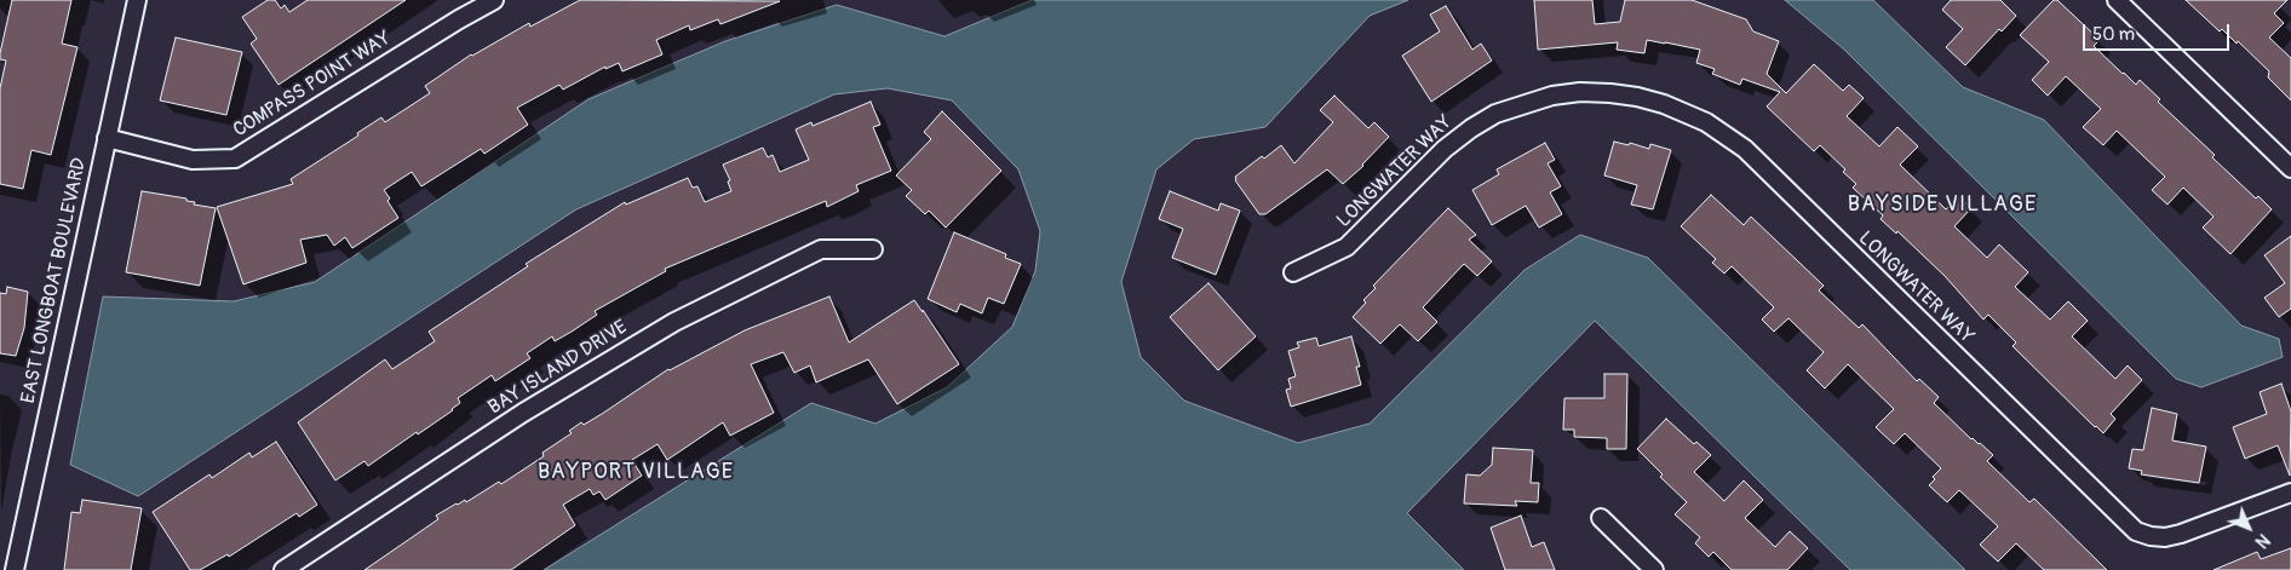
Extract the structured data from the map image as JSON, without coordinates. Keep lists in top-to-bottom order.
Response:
{
  "streets": {
    "street": [
      "COMPASS POINT WAY",
      "LONGWATER WAY",
      "EAST LONGBOAT BOULEVARD",
      "BAY ISLAND DRIVE"
    ]
  },
  "crossings": [
    ["COMPASS POINT WAY", "EAST LONGBOAT BOULEVARD"]
  ],
  "districts": ["BAYSIDE VILLAGE", "BAYPORT VILLAGE"],
  "scale_bar": "50 m",
  "north": "bottom right"
}
